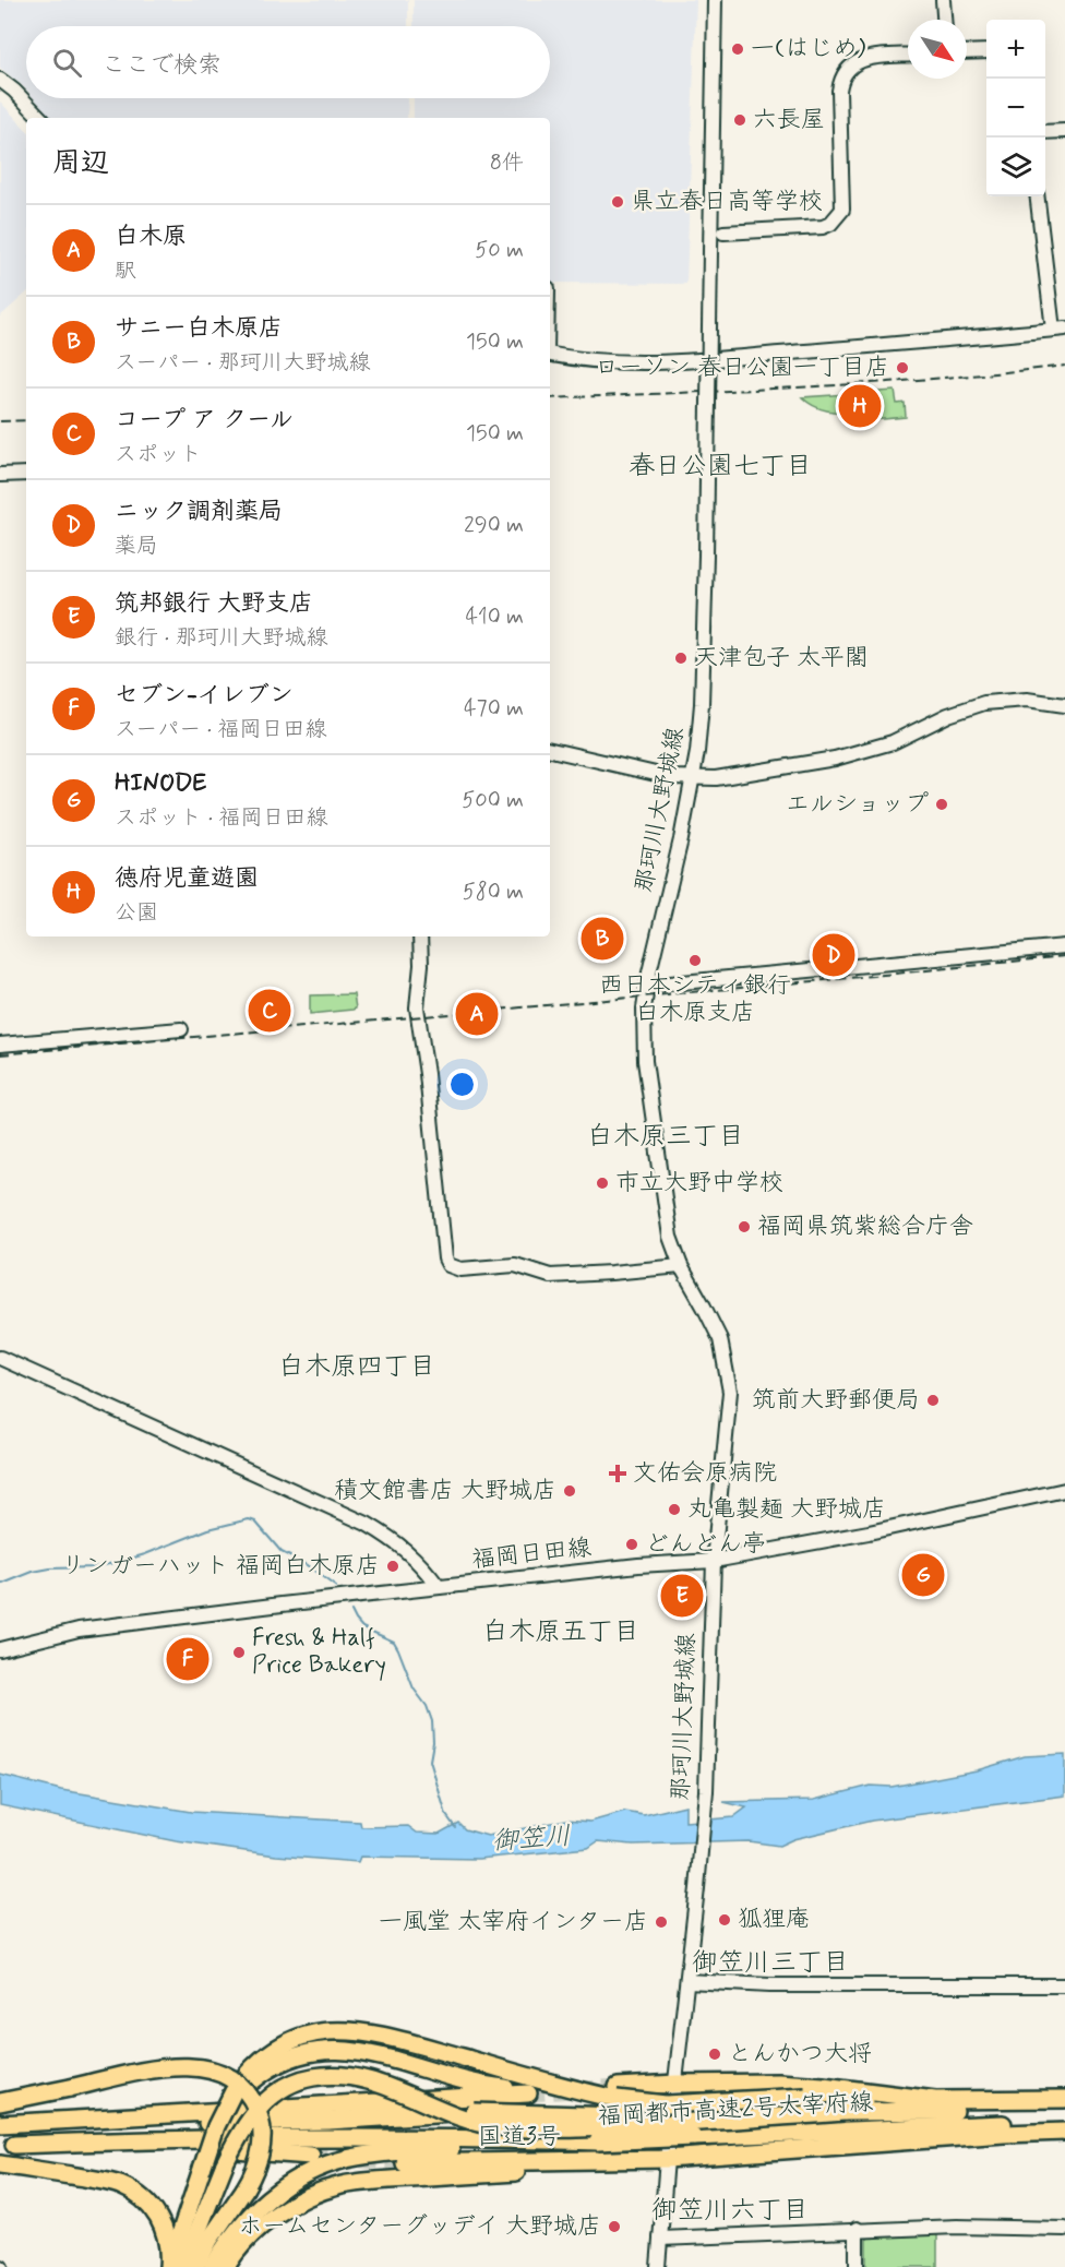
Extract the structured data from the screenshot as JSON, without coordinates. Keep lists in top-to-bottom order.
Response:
{
  "streets": {
    "highway": ["福岡都市高速2号太宰府線", "国道3号"],
    "street": ["那珂川大野城線", "福岡日田線"]
  },
  "crossings": [
    ["那珂川大野城線", "福岡日田線"],
    ["那珂川大野城線", "国道3号"],
    ["福岡都市高速2号太宰府線", "国道3号"]
  ],
  "districts": [
    "春日公園七丁目",
    "白木原三丁目",
    "白木原四丁目",
    "白木原五丁目",
    "御笠川三丁目",
    "御笠川六丁目"
  ],
  "water": ["御笠川"],
  "places": {
    "other": [
      "一(はじめ)",
      "六長屋",
      "県立春日高等学校",
      "ローソン 春日公園一丁目店",
      "天津包子 太平閣",
      "エルショップ",
      "西日本シティ銀行 白木原支店",
      "市立大野中学校",
      "福岡県筑紫総合庁舎",
      "筑前大野郵便局",
      "積文館書店 大野城店",
      "丸亀製麺 大野城店",
      "どんどん亭",
      "リンガーハット 福岡白木原店",
      "Fresh & Half Price Bakery",
      "狐狸庵",
      "一風堂 太宰府インター店",
      "とんかつ大将",
      "ホームセンターグッデイ 大野城店"
    ],
    "health": ["文佑会原病院"]
  },
  "north": "bottom right",
  "page": {
    "map_buttons": ["+", "−"],
    "search": "ここで検索",
    "heading": ["周辺", "8件"],
    "list": [
      {
        "mark": "A",
        "name": "白木原",
        "note": "駅",
        "value": "50 m"
      },
      {
        "mark": "B",
        "name": "サニー白木原店",
        "note": "スーパー · 那珂川大野城線",
        "value": "150 m"
      },
      {
        "mark": "C",
        "name": "コープ ア クール",
        "note": "スポット",
        "value": "150 m"
      },
      {
        "mark": "D",
        "name": "ニック調剤薬局",
        "note": "薬局",
        "value": "290 m"
      },
      {
        "mark": "E",
        "name": "筑邦銀行 大野支店",
        "note": "銀行 · 那珂川大野城線",
        "value": "410 m"
      },
      {
        "mark": "F",
        "name": "セブン-イレブン",
        "note": "スーパー · 福岡日田線",
        "value": "470 m"
      },
      {
        "mark": "G",
        "name": "HINODE",
        "note": "スポット · 福岡日田線",
        "value": "500 m"
      },
      {
        "mark": "H",
        "name": "徳府児童遊園",
        "note": "公園",
        "value": "580 m"
      }
    ],
    "pins": [
      "H",
      "B",
      "D",
      "C",
      "A",
      "G",
      "E",
      "F"
    ]
  }
}
